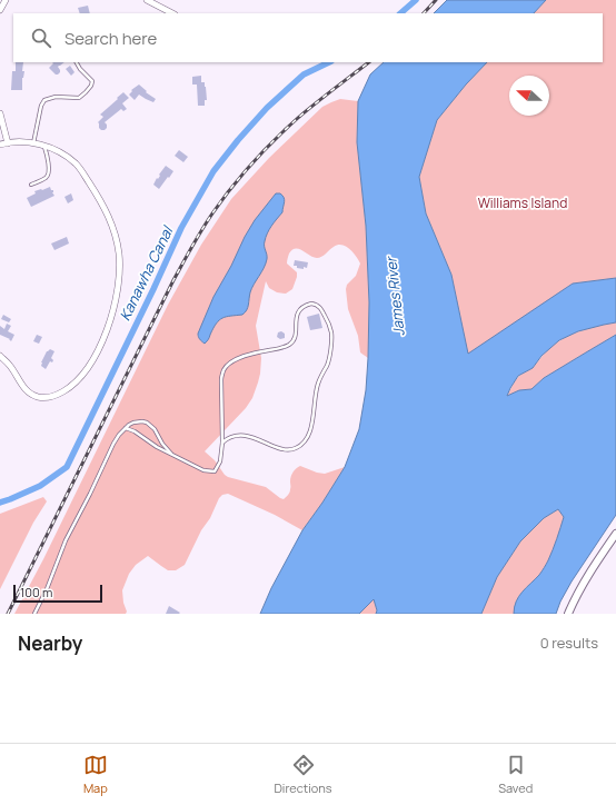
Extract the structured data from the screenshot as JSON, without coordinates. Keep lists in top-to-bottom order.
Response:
{
  "water": ["Kanawha Canal", "James River"],
  "parks": ["Williams Island"],
  "scale_bar": "100 m",
  "north": "left",
  "page": {
    "search": "Search here",
    "scale": "100 m",
    "heading": ["Nearby", "0 results"],
    "nav": ["Map", "Directions", "Saved"]
  }
}
